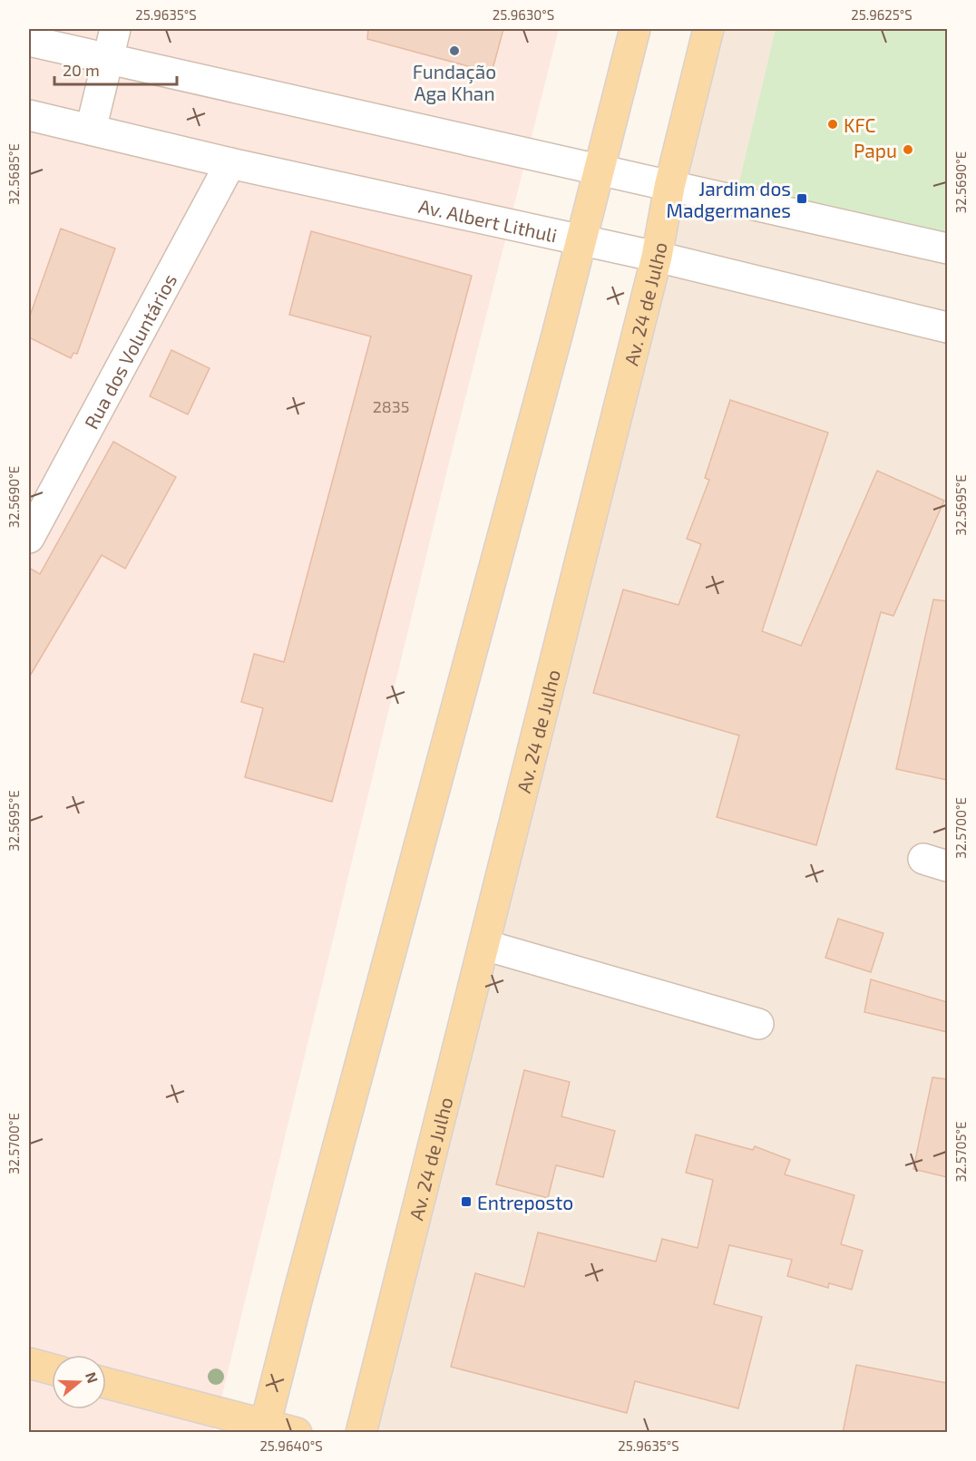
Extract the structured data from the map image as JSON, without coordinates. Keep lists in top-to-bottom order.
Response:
{
  "streets": {
    "main road": ["Av. 24 de Julho"],
    "street": ["Av. Albert Lithuli", "Rua dos Voluntários"]
  },
  "crossings": [
    ["Av. Albert Lithuli", "Av. 24 de Julho"],
    ["Av. Albert Lithuli", "Rua dos Voluntários"]
  ],
  "places": {
    "other": ["Fundação Aga Khan", "KFC", "Papu"],
    "transit": ["Jardim dos Madgermanes", "Entreposto"]
  },
  "house_numbers": ["2835"],
  "scale_bar": "20 m",
  "north": "right",
  "coordinates": [
    "25.9635°S",
    "25.9630°S",
    "25.9625°S",
    "32.5685°E",
    "32.5690°E",
    "32.5695°E",
    "32.5700°E",
    "32.5705°E",
    "25.9640°S"
  ]
}
